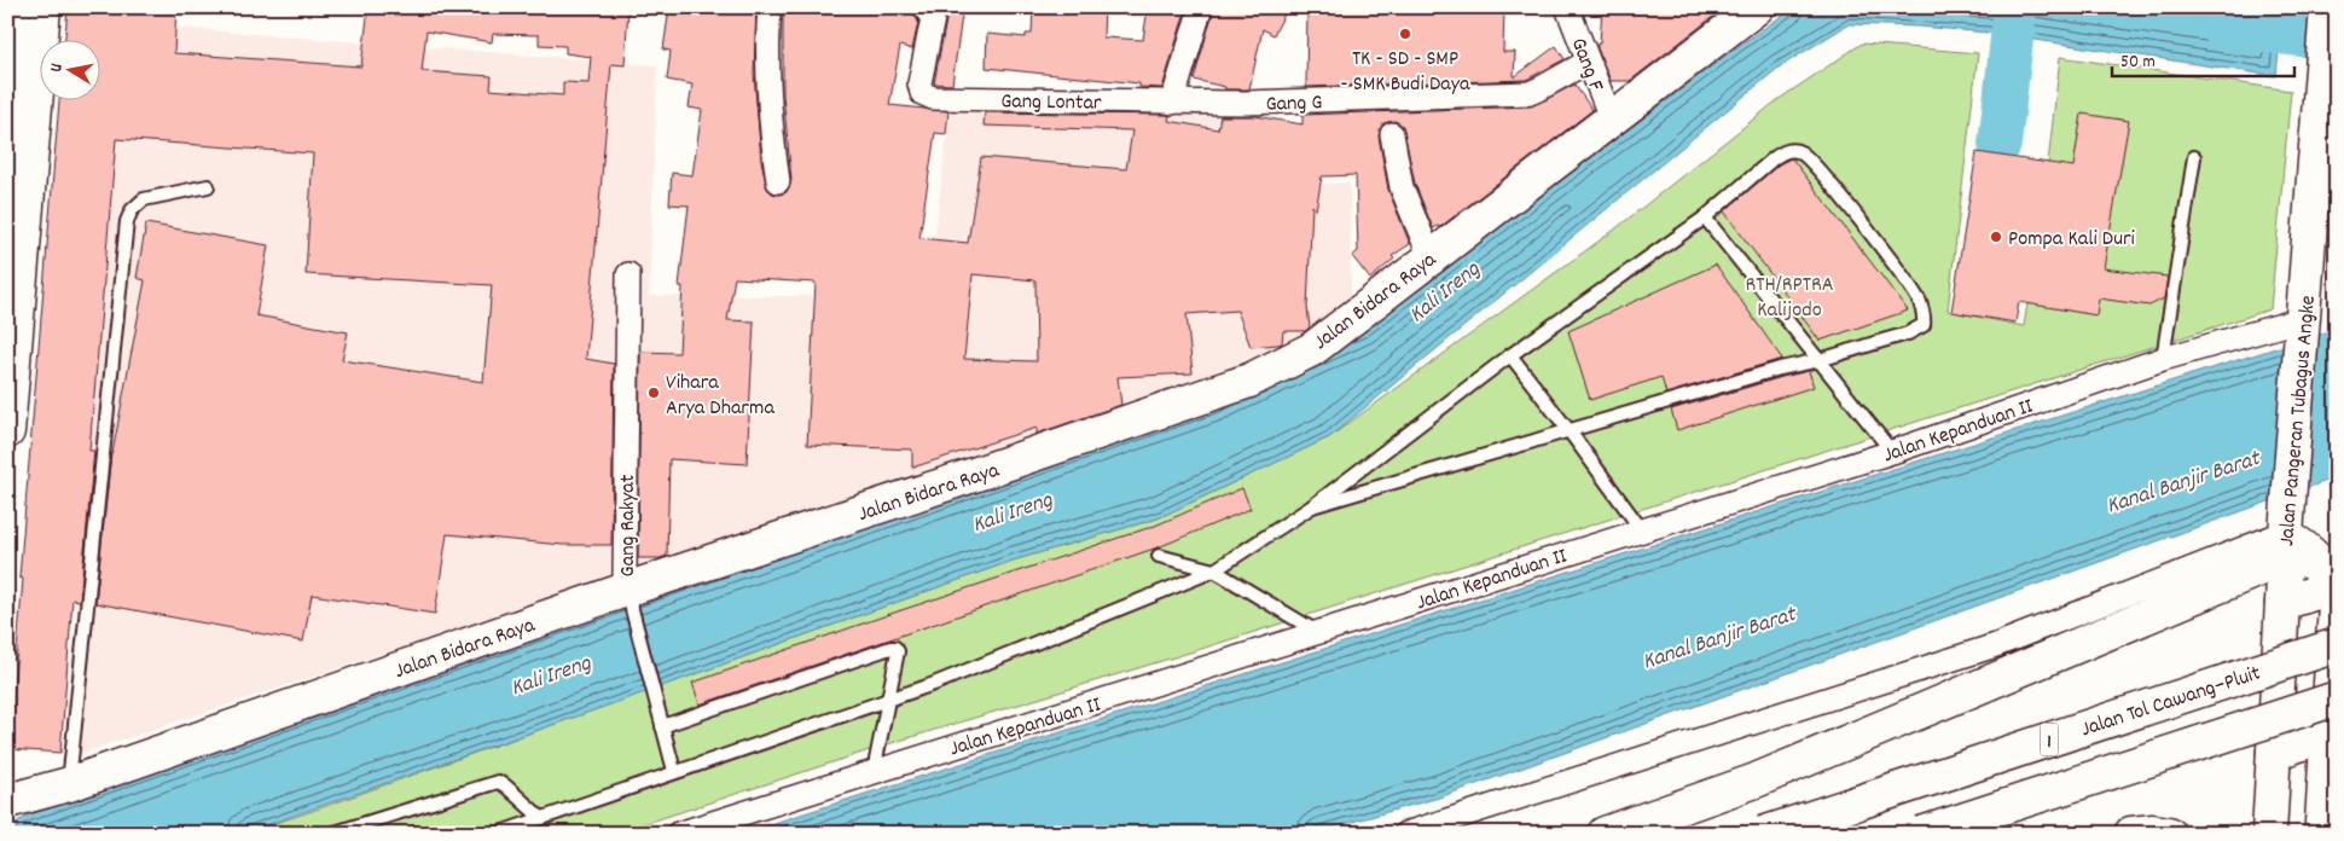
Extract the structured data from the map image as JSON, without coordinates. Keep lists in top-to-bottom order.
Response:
{
  "streets": {
    "main road": [
      "Jalan Bidara Raya",
      "Jalan Pangeran Tubagus Angke",
      "Jalan Tol Cawang–Pluit",
      "1"
    ],
    "street": [
      "Gang F",
      "Gang Lontar",
      "Gang G",
      "Jalan Kepanduan II",
      "Gang Rakyat"
    ]
  },
  "crossings": [
    ["Gang F", "Gang G"],
    ["Gang F", "Jalan Bidara Raya"],
    ["Gang Lontar", "Gang G"],
    ["Jalan Bidara Raya", "Gang Rakyat"],
    ["Jalan Pangeran Tubagus Angke", "Jalan Kepanduan II"]
  ],
  "water": ["Kali Ireng", "Kanal Banjir Barat"],
  "parks": ["RTH/RPTRA Kalijodo"],
  "places": ["TK - SD - SMP - SMK Budi Daya", "Pompa Kali Duri", "Vihara Arya Dharma"],
  "scale_bar": "50 m",
  "north": "left"
}
